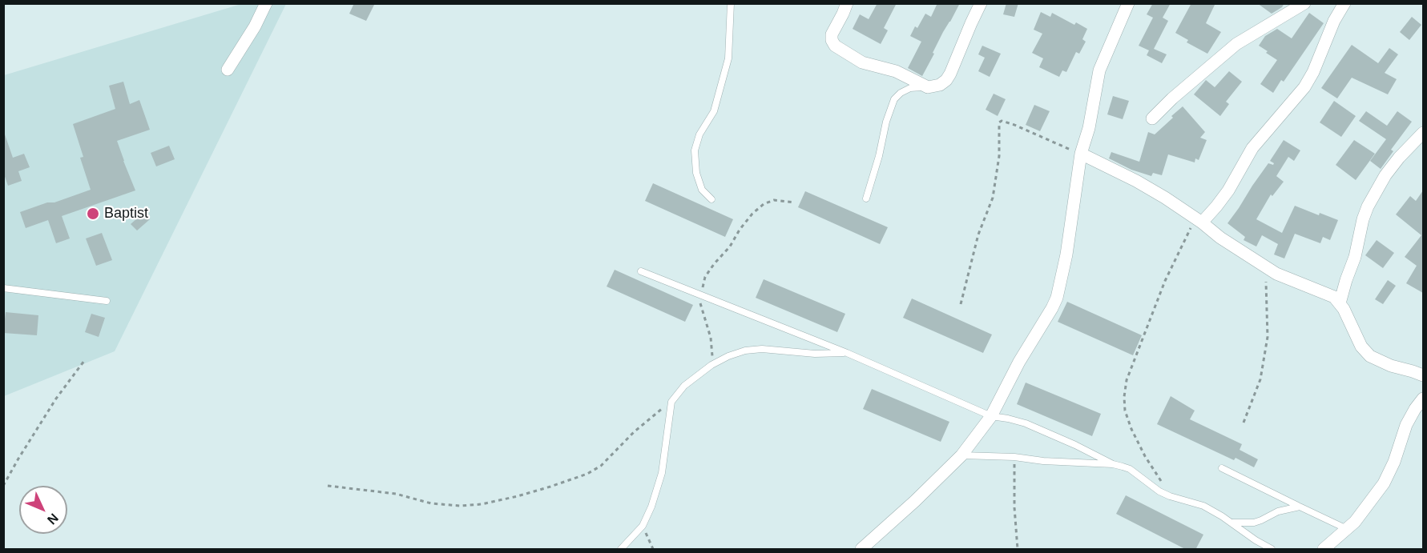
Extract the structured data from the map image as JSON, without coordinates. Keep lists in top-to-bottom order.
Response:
{
  "places": ["Baptist"],
  "north": "bottom right"
}
